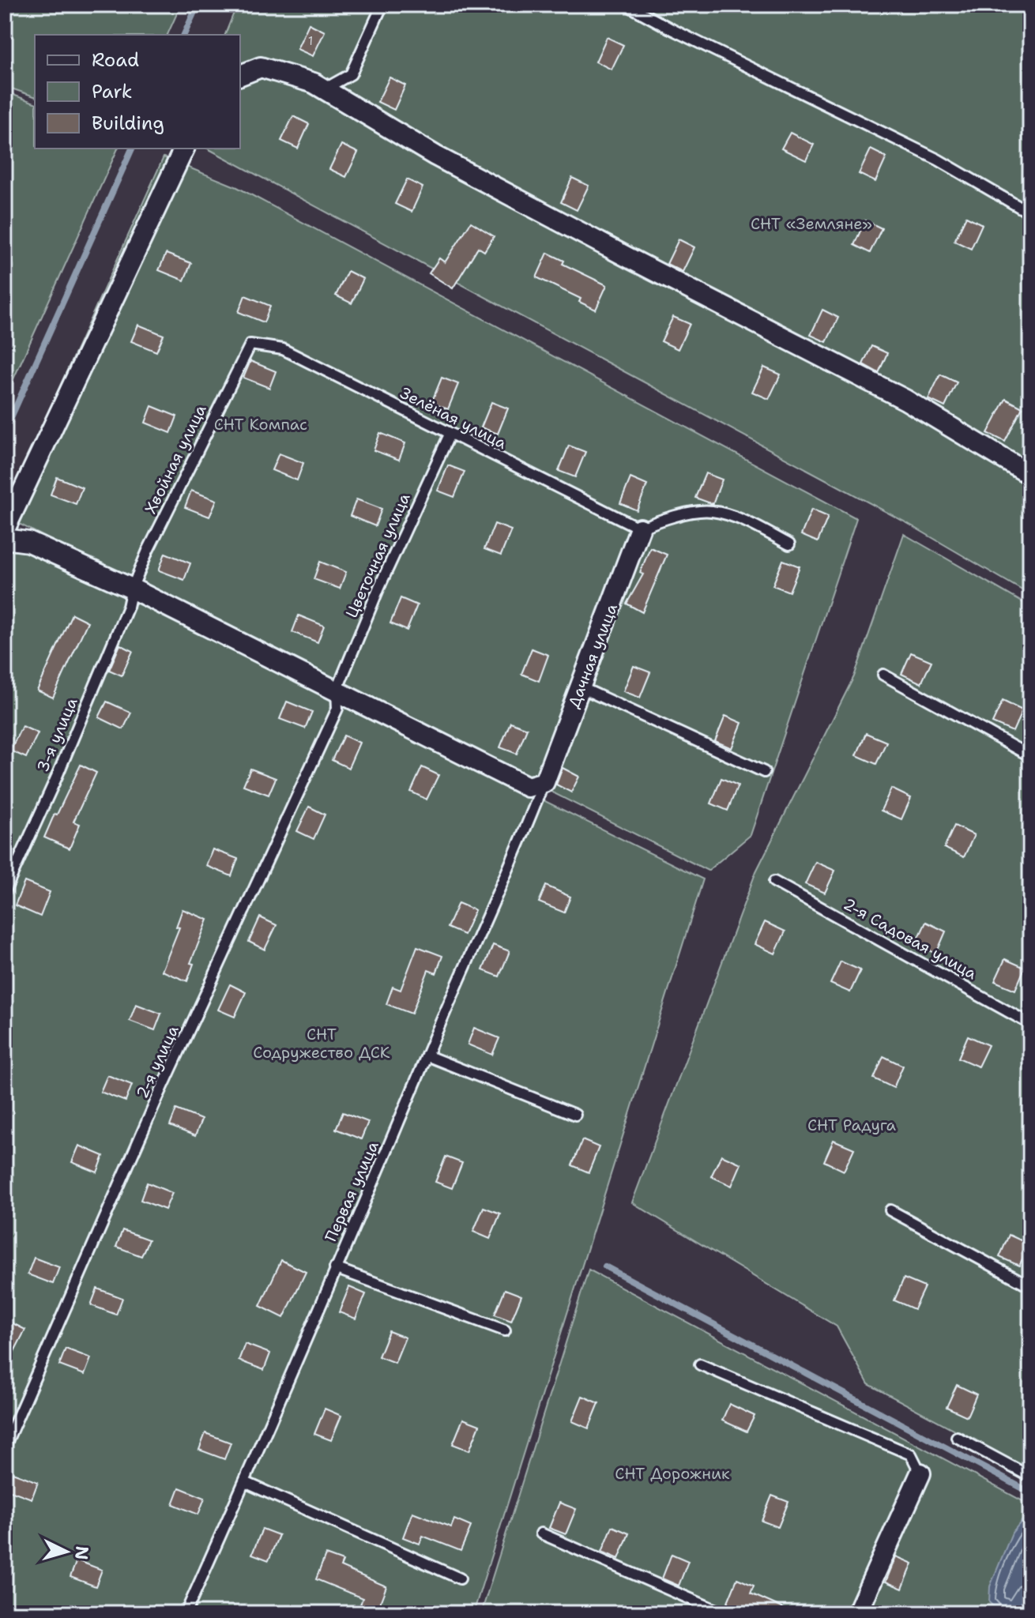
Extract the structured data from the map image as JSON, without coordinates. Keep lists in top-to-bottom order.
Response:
{
  "streets": {
    "street": ["Дачная улица"],
    "lane": [
      "Зелёная улица",
      "Хвойная улица",
      "Цветочная улица",
      "3-я улица",
      "2-я Садовая улица",
      "2-я улица",
      "Первая улица"
    ]
  },
  "crossings": [
    ["Зелёная улица", "Хвойная улица"],
    ["Зелёная улица", "Цветочная улица"],
    ["Зелёная улица", "Дачная улица"],
    ["Хвойная улица", "3-я улица"],
    ["Цветочная улица", "2-я улица"],
    ["Дачная улица", "Первая улица"]
  ],
  "parks": [
    "СНТ «Земляне»",
    "СНТ Компас",
    "СНТ Содружество ДСК",
    "СНТ Радуга",
    "СНТ Дорожник"
  ],
  "house_numbers": ["1"],
  "legend": ["Road", "Park", "Building"],
  "north": "right"
}
